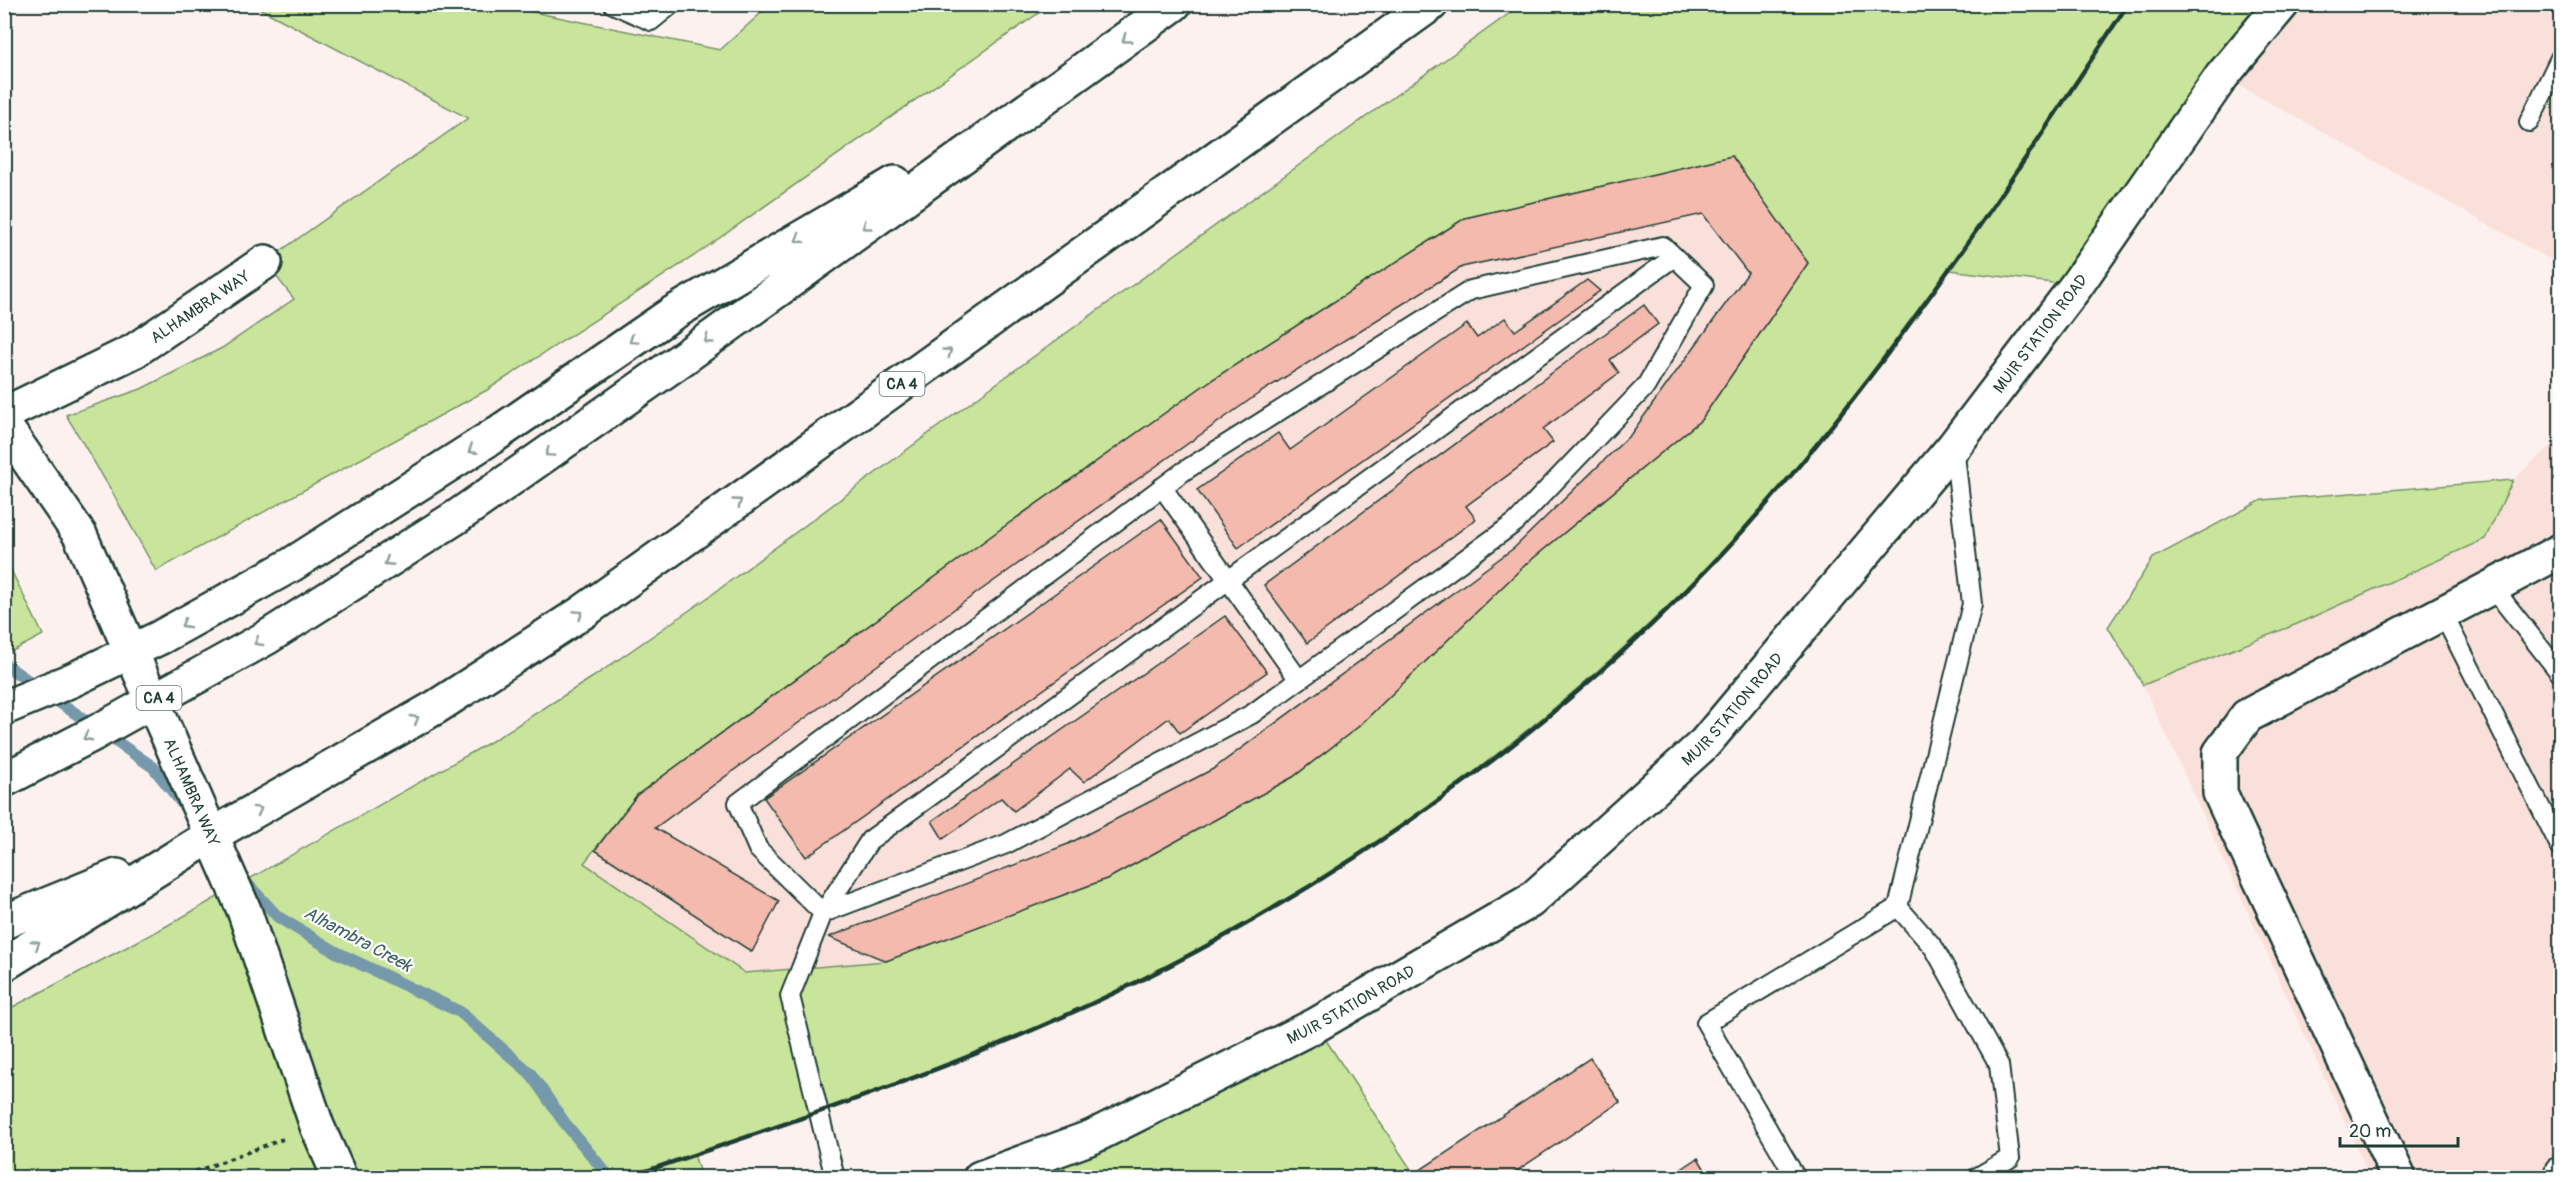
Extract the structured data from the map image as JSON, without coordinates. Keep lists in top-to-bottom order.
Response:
{
  "streets": {
    "main road": ["ALHAMBRA WAY", "MUIR STATION ROAD", "CA 4"]
  },
  "water": ["Alhambra Creek"],
  "scale_bar": "20 m"
}
